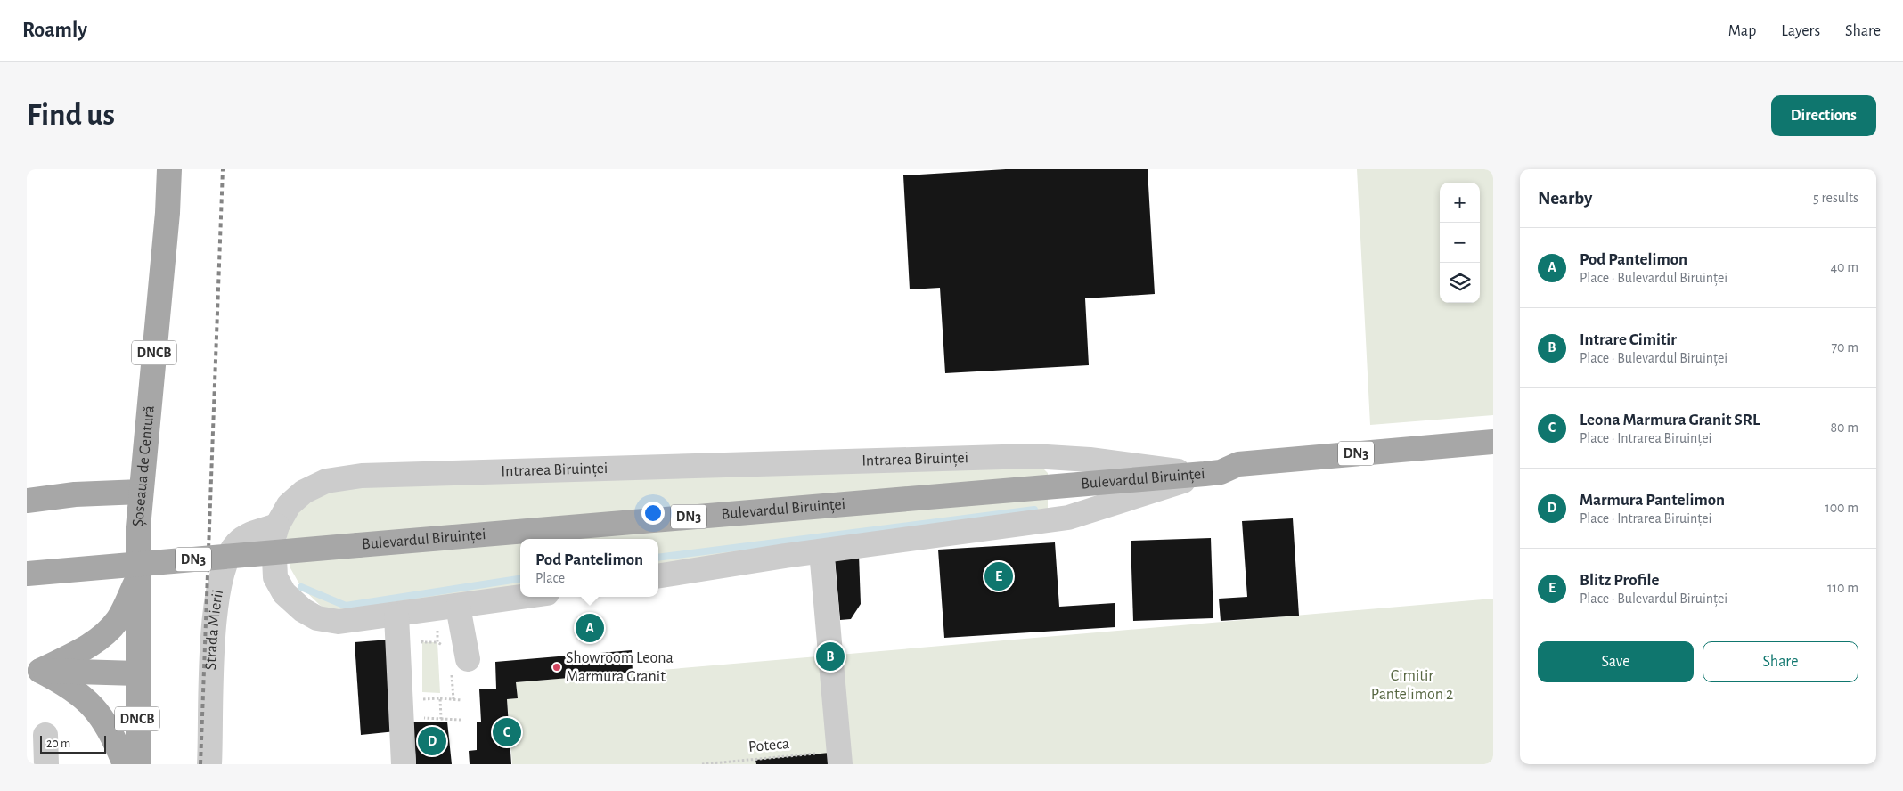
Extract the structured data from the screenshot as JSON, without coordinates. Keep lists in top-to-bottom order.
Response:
{
  "streets": {
    "main road": [
      "DNCB",
      "DN3",
      "Șoseaua de Centură",
      "Bulevardul Biruinței"
    ],
    "street": ["Intrarea Biruinței", "Strada Mierii"],
    "path": ["Poteca"]
  },
  "crossings": [
    ["Intrarea Biruinței", "Bulevardul Biruinței"],
    ["Intrarea Biruinței", "Strada Mierii"]
  ],
  "parks": ["Cimitir Pantelimon 2"],
  "places": ["Showroom Leona Marmura Granit"],
  "scale_bar": "20 m",
  "page": {
    "header": "Roamly",
    "nav": ["Map", "Layers", "Share"],
    "buttons": [
      "Directions",
      ["Save", "Share"]
    ],
    "title": "Find us",
    "heading": ["Nearby", "5 results"],
    "map_buttons": ["+", "−"],
    "list": [
      {
        "mark": "A",
        "name": "Pod Pantelimon",
        "note": "Place · Bulevardul Biruinței",
        "value": "40 m"
      },
      {
        "mark": "B",
        "name": "Intrare Cimitir",
        "note": "Place · Bulevardul Biruinței",
        "value": "70 m"
      },
      {
        "mark": "C",
        "name": "Leona Marmura Granit SRL",
        "note": "Place · Intrarea Biruinței",
        "value": "80 m"
      },
      {
        "mark": "D",
        "name": "Marmura Pantelimon",
        "note": "Place · Intrarea Biruinței",
        "value": "100 m"
      },
      {
        "mark": "E",
        "name": "Blitz Profile",
        "note": "Place · Bulevardul Biruinței",
        "value": "110 m"
      }
    ],
    "popup": ["Pod Pantelimon", "Place"],
    "pins": [
      "E",
      "A",
      "B",
      "C",
      "D"
    ],
    "scale": "20 m"
  }
}
